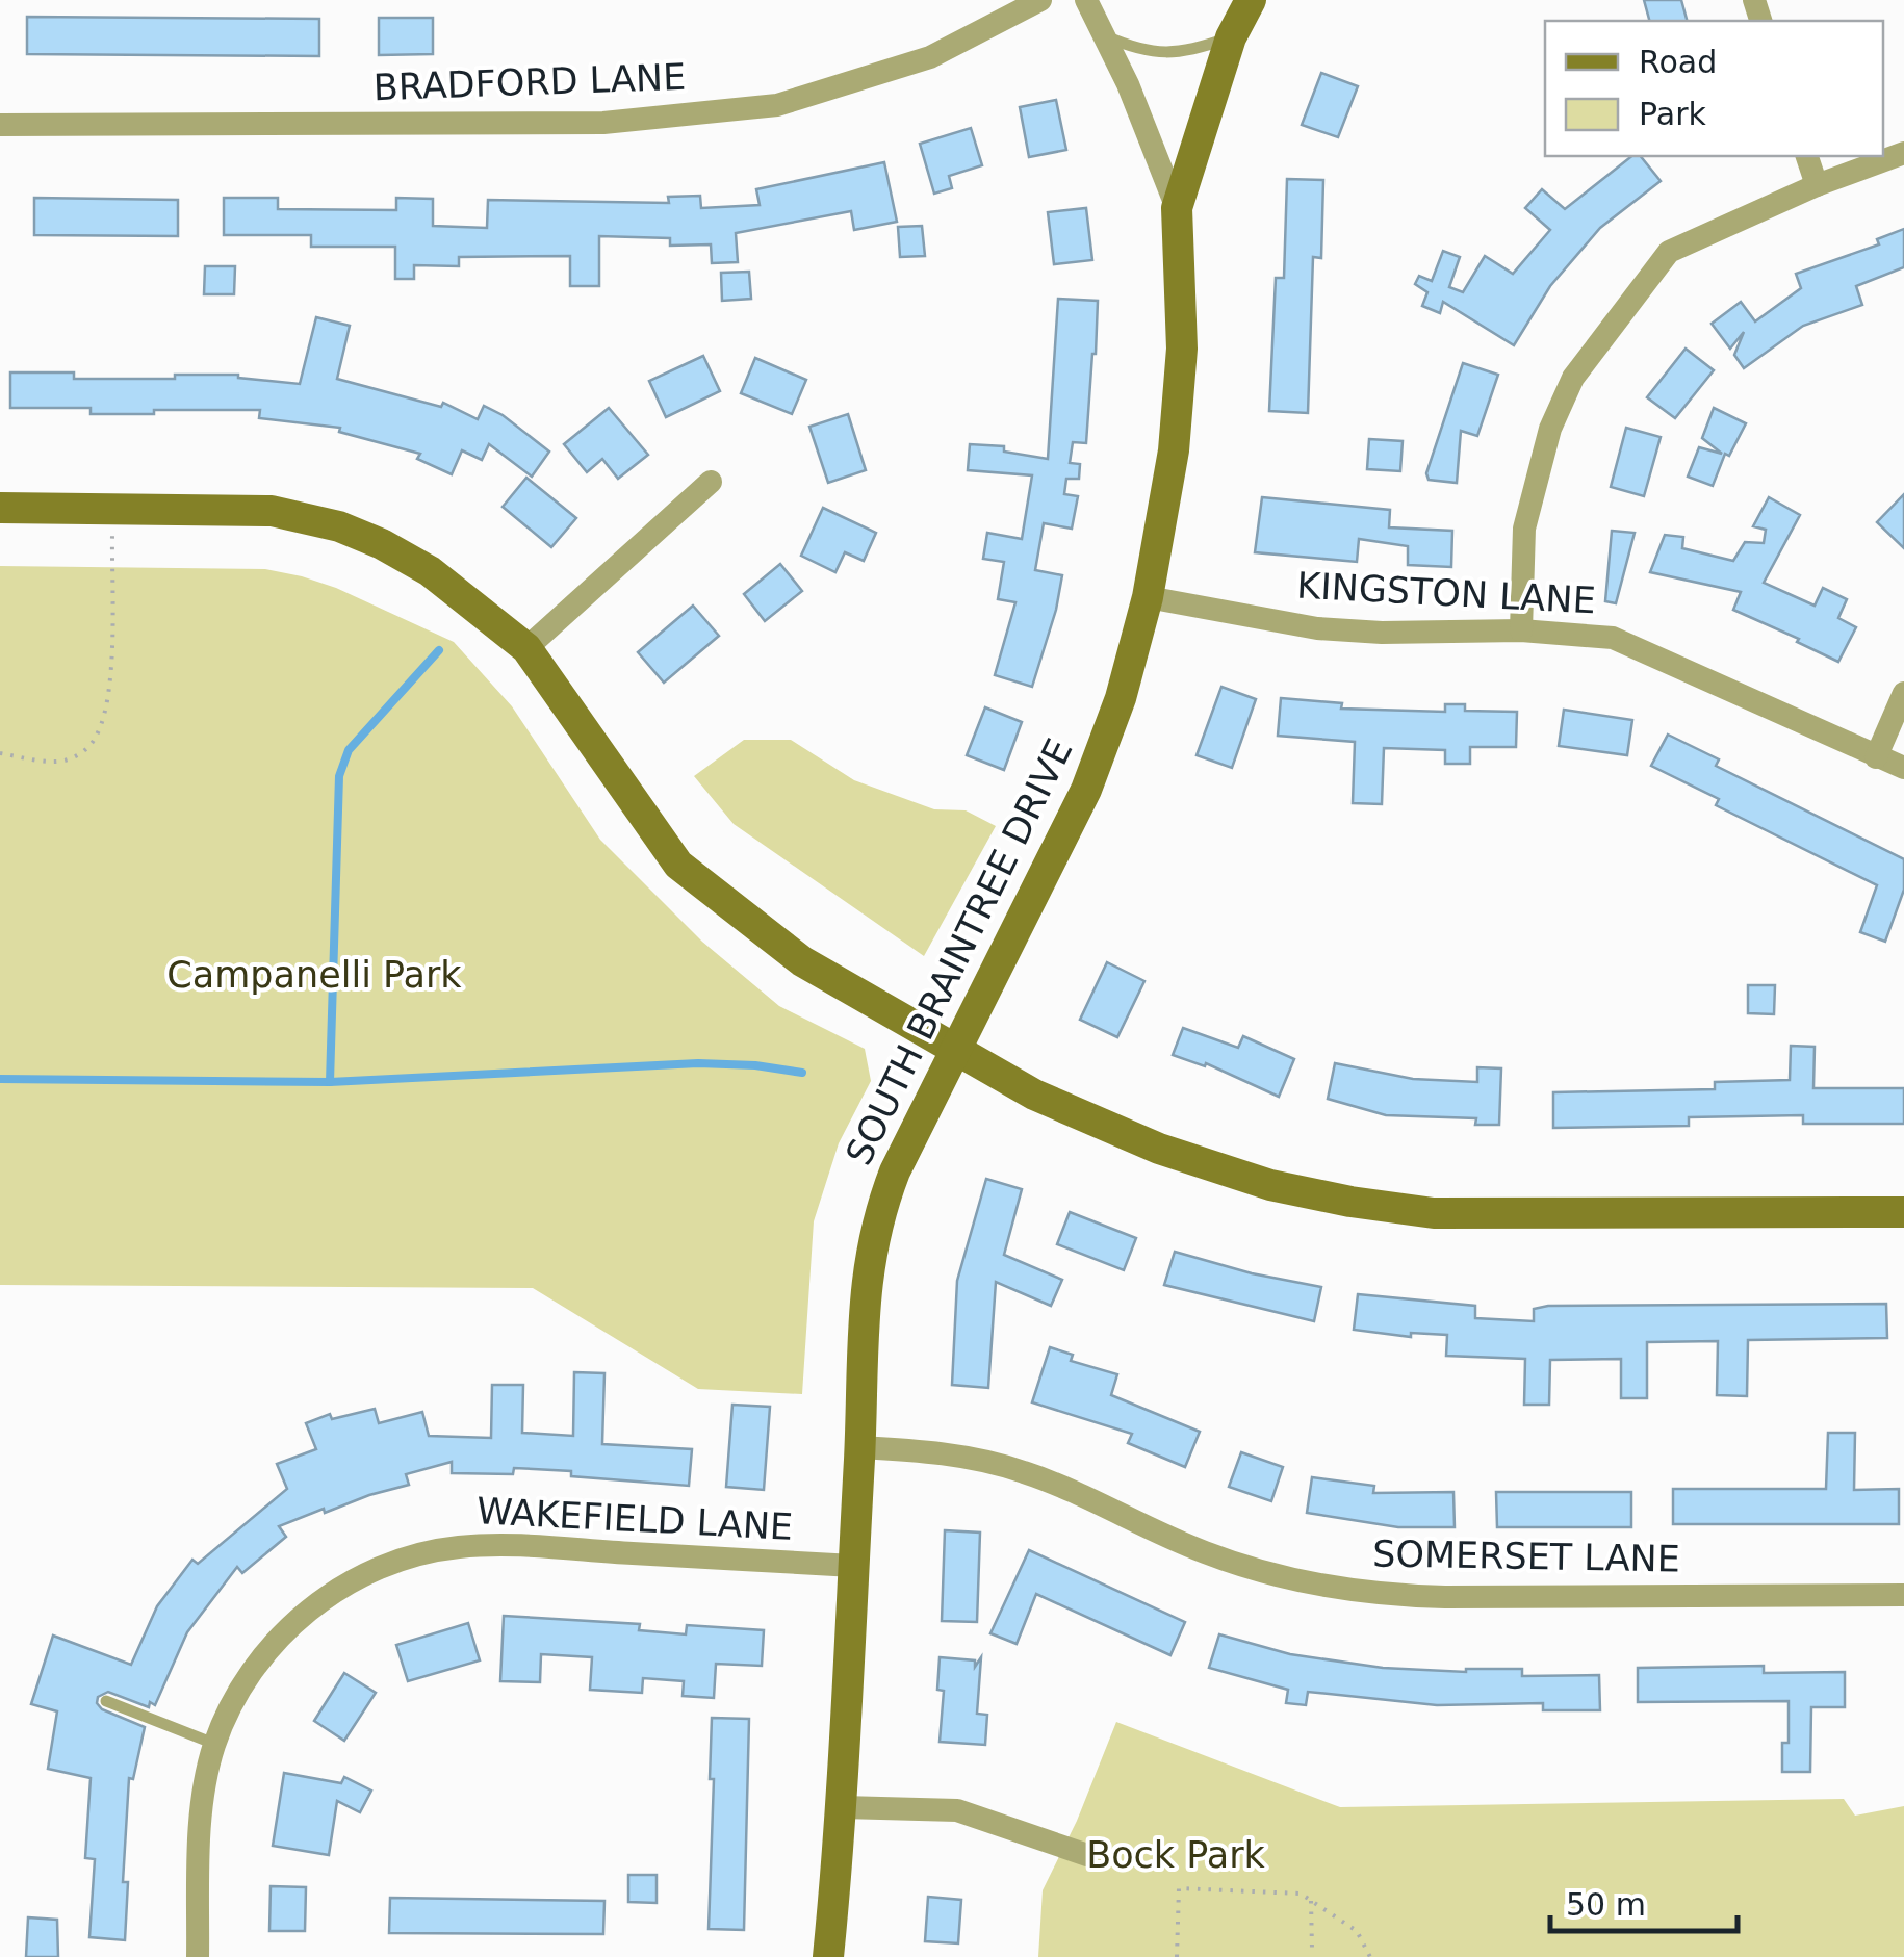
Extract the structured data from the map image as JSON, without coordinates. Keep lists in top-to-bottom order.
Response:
{
  "streets": {
    "street": [
      "BRADFORD LANE",
      "KINGSTON LANE",
      "SOUTH BRAINTREE DRIVE",
      "WAKEFIELD LANE",
      "SOMERSET LANE"
    ]
  },
  "crossings": [
    ["KINGSTON LANE", "SOUTH BRAINTREE DRIVE"],
    ["SOUTH BRAINTREE DRIVE", "WAKEFIELD LANE"],
    ["SOUTH BRAINTREE DRIVE", "SOMERSET LANE"]
  ],
  "parks": ["Campanelli Park", "Bock Park"],
  "legend": ["Road", "Park"],
  "scale_bar": "50 m"
}
